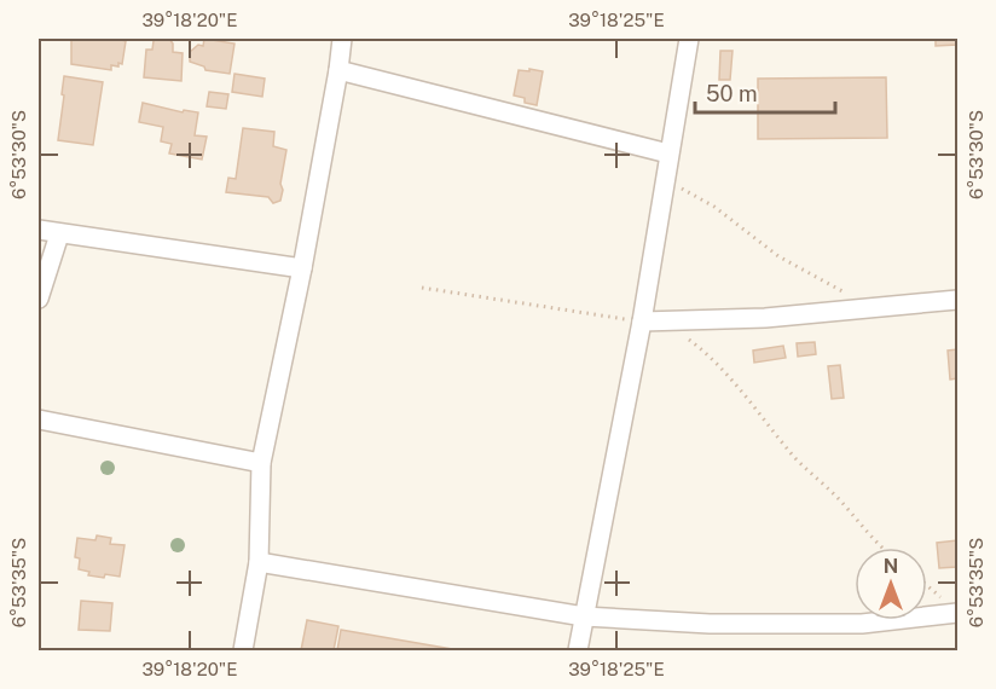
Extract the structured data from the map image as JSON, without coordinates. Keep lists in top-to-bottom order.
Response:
{
  "scale_bar": "50 m",
  "north": "top",
  "coordinates": [
    "39°18'20\"E",
    "39°18'25\"E",
    "6°53'30\"S",
    "6°53'35\"S"
  ]
}
